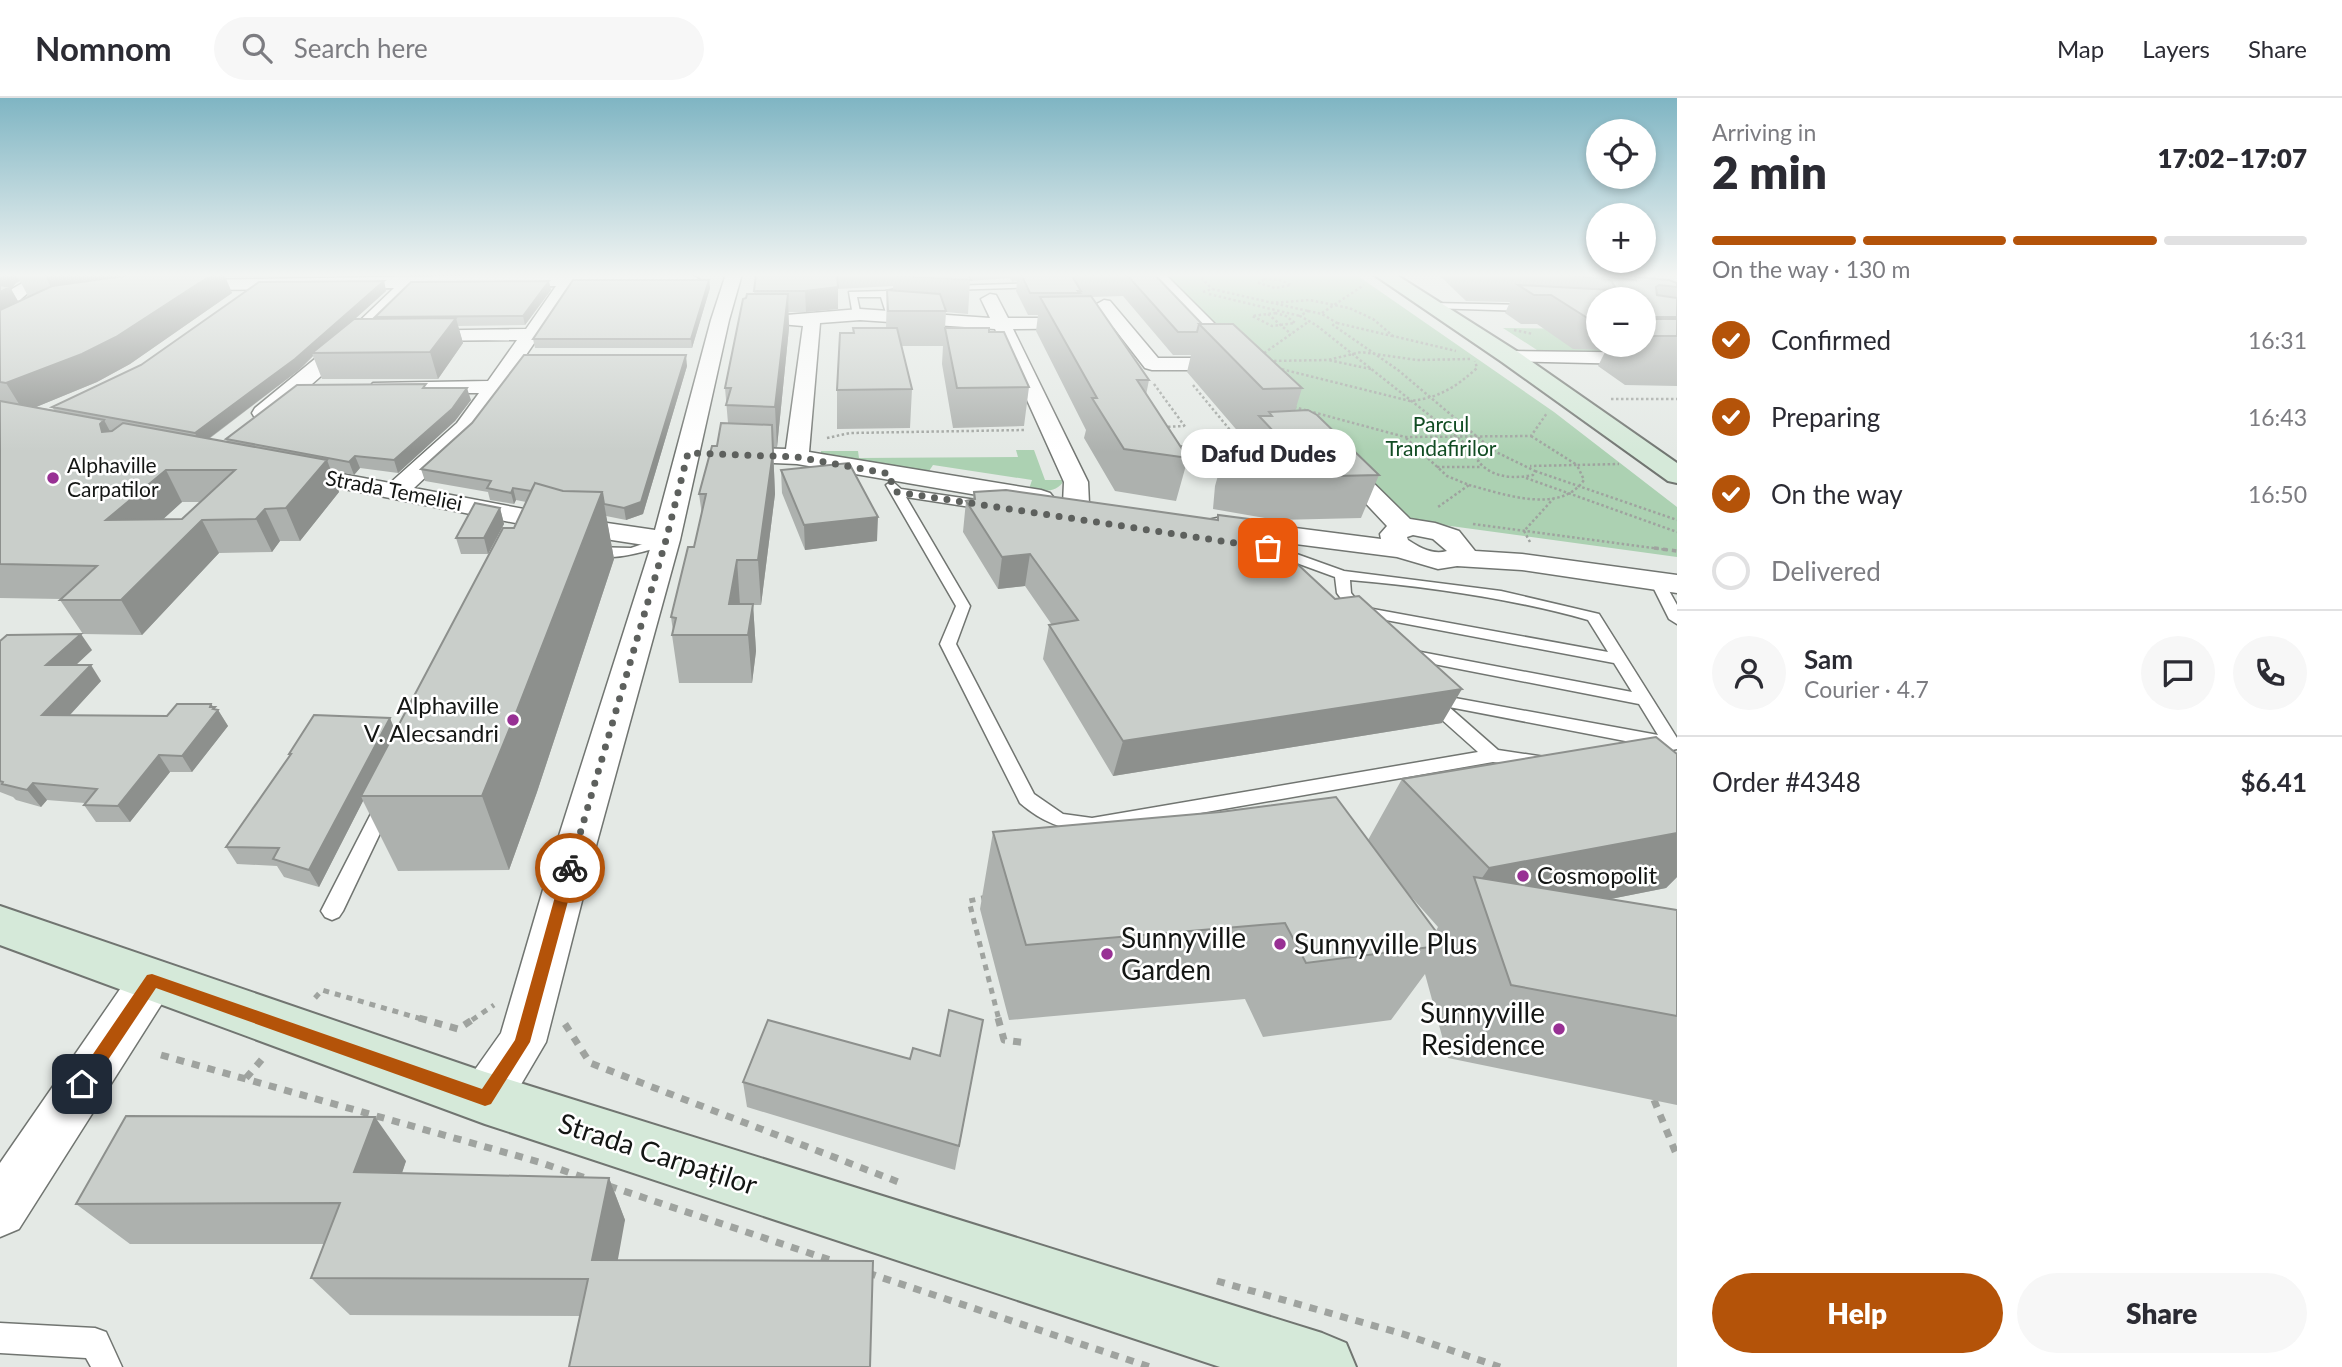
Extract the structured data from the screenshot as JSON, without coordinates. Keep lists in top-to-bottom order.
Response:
{
  "streets": {
    "main road": ["Strada Carpaților"],
    "street": ["Strada Temeliei"]
  },
  "parks": ["Parcul Trandafirilor"],
  "places": [
    "Alphaville Carpatilor",
    "Dafud Dudes",
    "Alphaville V. Alecsandri",
    "Cosmopolit",
    "Sunnyville Plus",
    "Sunnyville Garden",
    "Sunnyville Residence"
  ],
  "page": {
    "header": "Nomnom",
    "search": "Search here",
    "nav": ["Map", "Layers", "Share"],
    "heading": ["2 min", "Arriving in", "17:02–17:07"],
    "panel": [
      "Sam",
      "Courier · 4.7",
      "Order #4348",
      "$6.41"
    ],
    "map_buttons": ["+", "−"],
    "bar": "On the way · 130 m",
    "list": [
      ["Confirmed", "16:31"],
      ["Preparing", "16:43"],
      ["On the way", "16:50"],
      "Delivered"
    ],
    "bubble": "Dafud Dudes",
    "buttons": ["Help", "Share"]
  }
}
